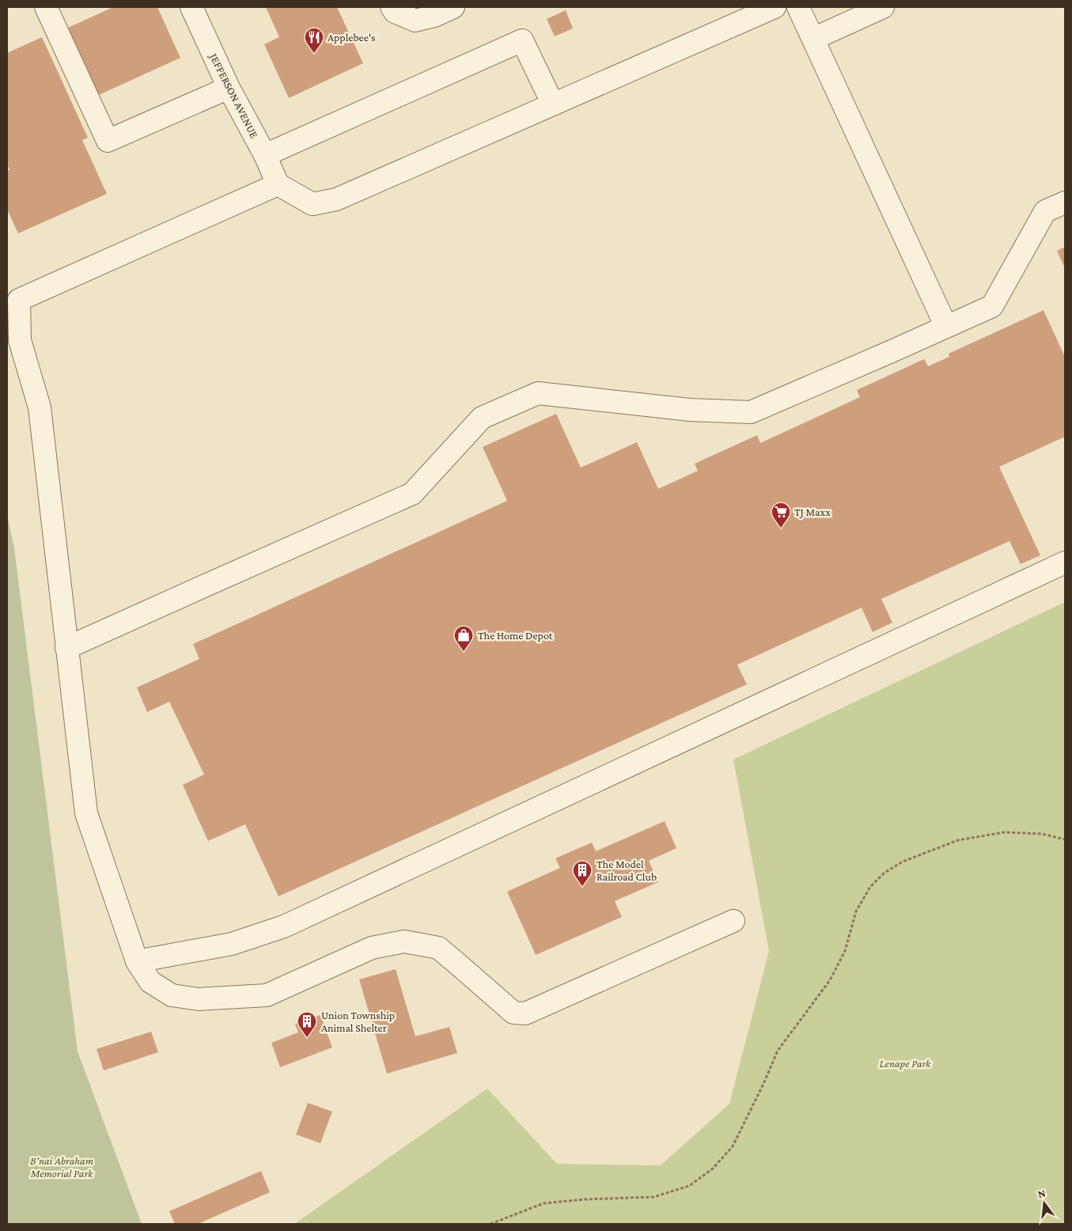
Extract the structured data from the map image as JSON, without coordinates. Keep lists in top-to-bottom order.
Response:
{
  "streets": {
    "street": ["JEFFERSON AVENUE"]
  },
  "parks": ["Lenape Park", "B'nai Abraham Memorial Park"],
  "places": {
    "restaurant": ["Applebee's"],
    "supermarket": ["TJ Maxx"],
    "shop": ["The Home Depot"],
    "building": ["The Model Railroad Club", "Union Township Animal Shelter"]
  },
  "north": "top"
}
